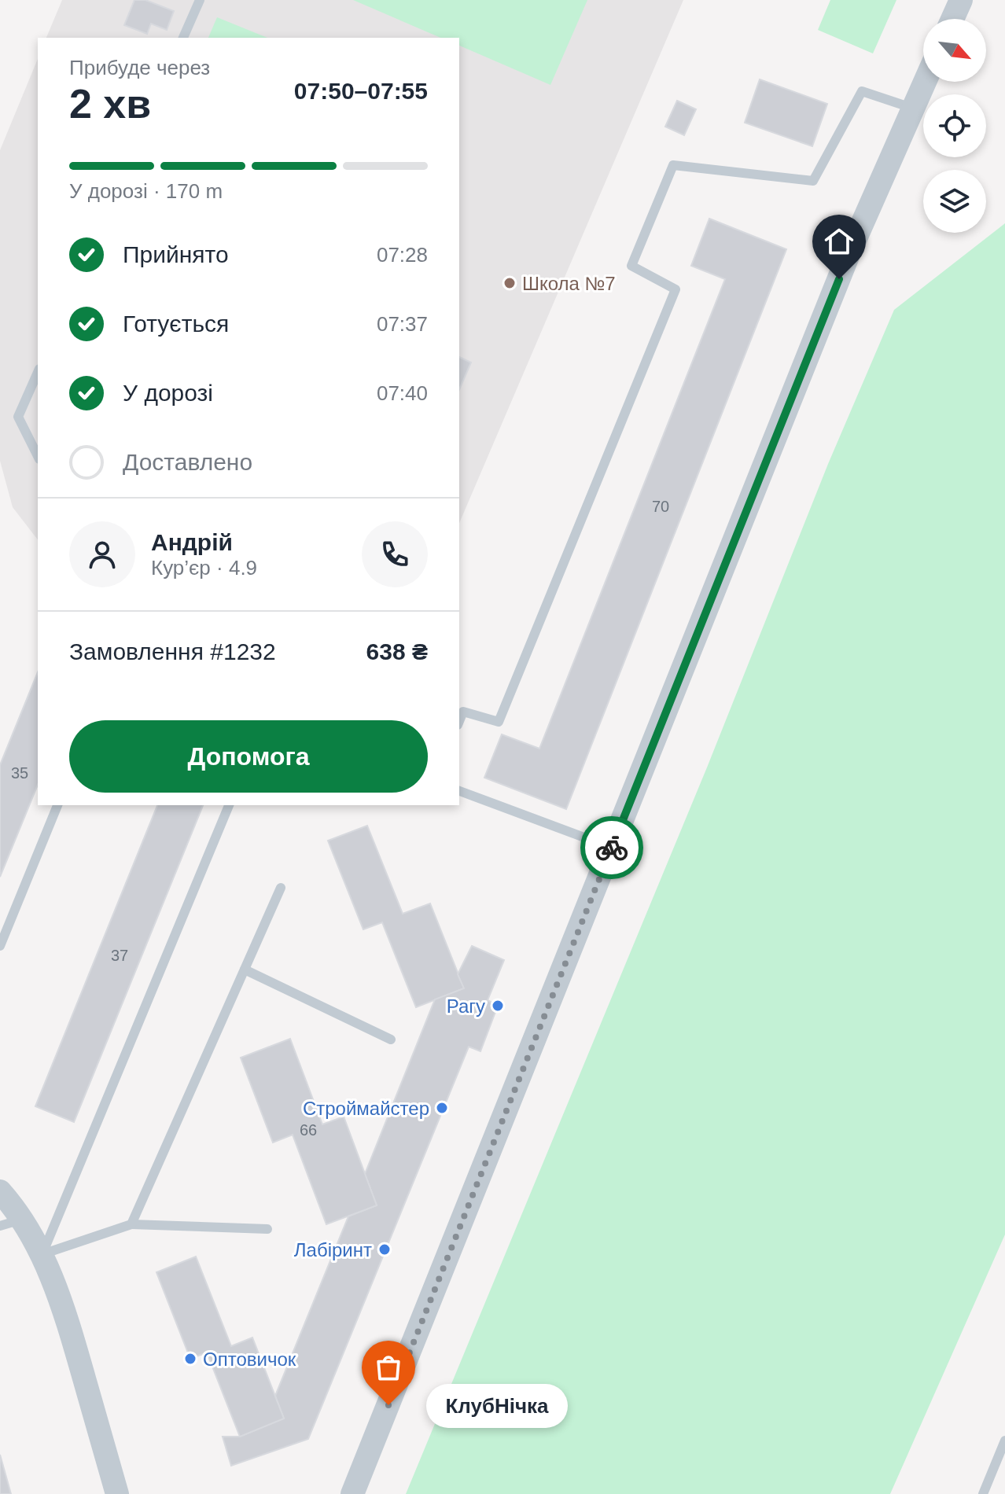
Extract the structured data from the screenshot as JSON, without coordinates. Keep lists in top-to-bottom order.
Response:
{
  "places": [
    "Школа №7",
    "Рагу",
    "Строймайстер",
    "Лабіринт",
    "Оптовичок",
    "КлубНічка"
  ],
  "house_numbers": [
    "70",
    "35",
    "37",
    "66"
  ],
  "north": "bottom right",
  "page": {
    "heading": ["2 хв", "Прибуде через", "07:50–07:55"],
    "panel": [
      "Андрій",
      "Кур’єр · 4.9",
      "Замовлення #1232",
      "638 ₴"
    ],
    "bar": "У дорозі · 170 m",
    "list": [
      ["Прийнято", "07:28"],
      ["Готується", "07:37"],
      ["У дорозі", "07:40"],
      "Доставлено"
    ],
    "buttons": "Допомога",
    "bubble": "КлубНічка"
  }
}
